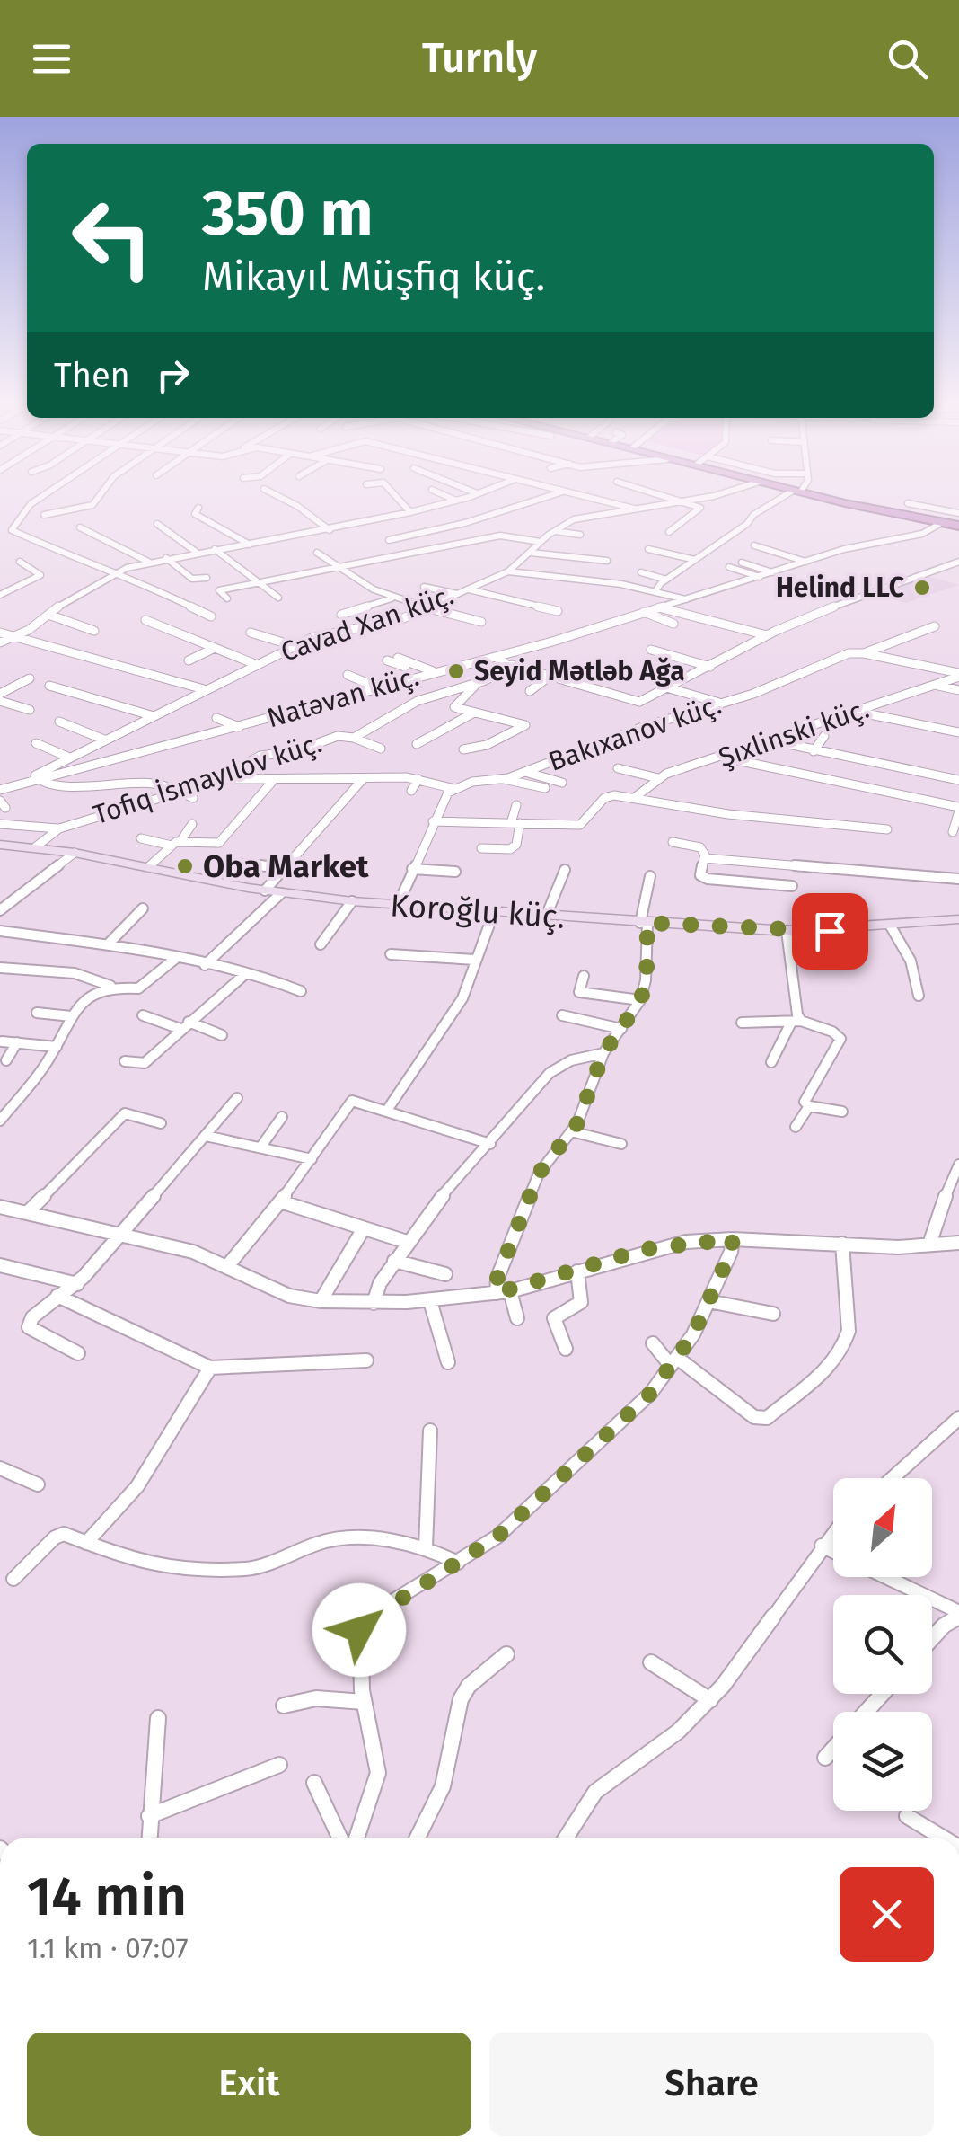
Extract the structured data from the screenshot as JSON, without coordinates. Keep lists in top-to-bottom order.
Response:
{
  "streets": {
    "street": [
      "Cavad Xan küç.",
      "Natəvan küç.",
      "Bakıxanov küç.",
      "Şıxlinski küç.",
      "Tofiq İsmayılov küç.",
      "Koroğlu küç."
    ]
  },
  "crossings": [
    ["Cavad Xan küç.", "Natəvan küç."],
    ["Tofiq İsmayılov küç.", "Koroğlu küç."]
  ],
  "places": ["Helind LLC", "Seyid Mətləb Ağa", "Oba Market"],
  "north": "top right",
  "page": {
    "header": "Turnly",
    "turn": ["350 m", "Mikayıl Müşfiq küç."],
    "then": "Then",
    "heading": ["14 min", "1.1 km · 07:07"],
    "buttons": ["Exit", "Share"]
  }
}
